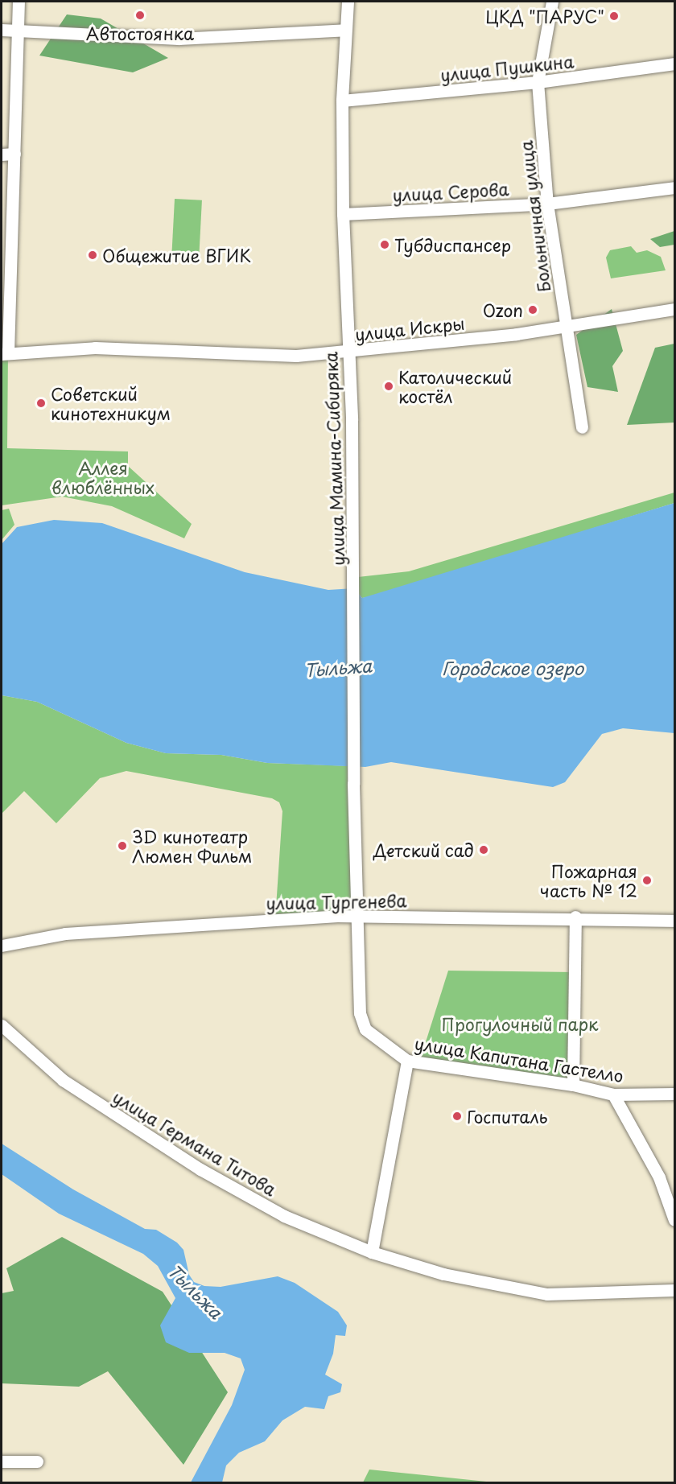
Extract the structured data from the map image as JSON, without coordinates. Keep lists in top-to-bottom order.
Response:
{
  "streets": {
    "street": [
      "улица Пушкина",
      "улица Серова",
      "Больничная улица",
      "улица Искры",
      "улица Мамина-Сибиряка",
      "улица Тургенева",
      "улица Капитана Гастелло",
      "улица Германа Титова"
    ]
  },
  "crossings": [
    ["улица Пушкина", "Больничная улица"],
    ["улица Пушкина", "улица Мамина-Сибиряка"],
    ["улица Серова", "Больничная улица"],
    ["улица Серова", "улица Мамина-Сибиряка"],
    ["Больничная улица", "улица Искры"],
    ["улица Искры", "улица Мамина-Сибиряка"],
    ["улица Мамина-Сибиряка", "улица Тургенева"],
    ["улица Мамина-Сибиряка", "улица Капитана Гастелло"],
    ["улица Тургенева", "улица Капитана Гастелло"]
  ],
  "water": ["Тыльжа", "Городское озеро"],
  "parks": ["Аллея влюблённых", "Прогулочный парк"],
  "places": [
    "Автостоянка",
    "ЦКД \"ПАРУС\"",
    "Тубдиспансер",
    "Общежитие ВГИК",
    "Ozon",
    "Католический костёл",
    "Советский кинотехникум",
    "3D кинотеатр Люмен Фильм",
    "Детский сад",
    "Пожарная часть № 12",
    "Госпиталь"
  ]
}
